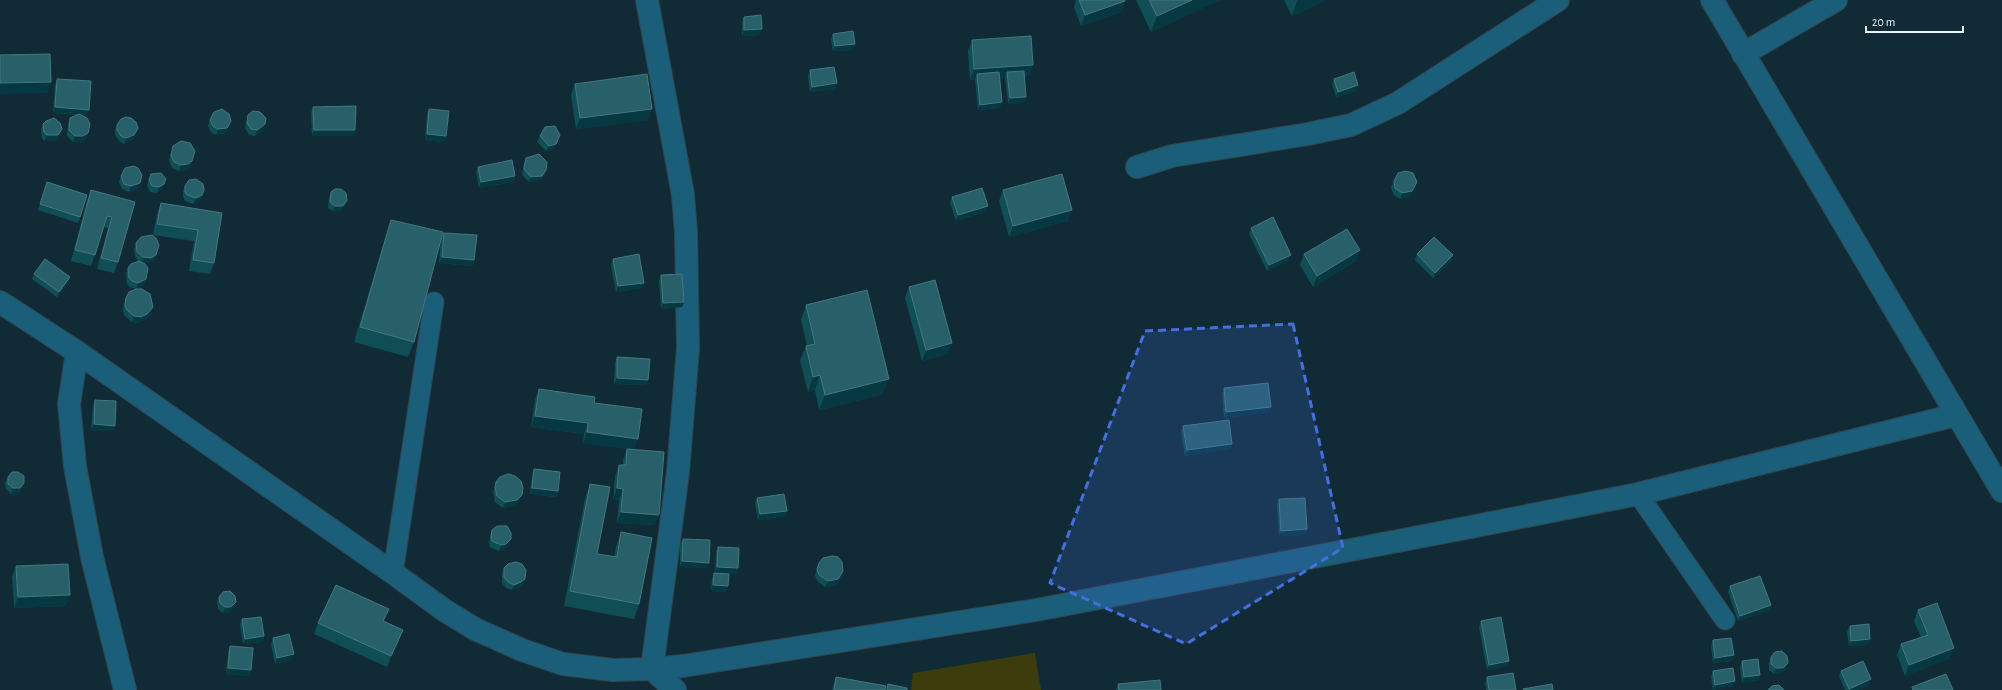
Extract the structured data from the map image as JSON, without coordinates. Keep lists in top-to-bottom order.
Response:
{
  "scale_bar": "20 m"
}
